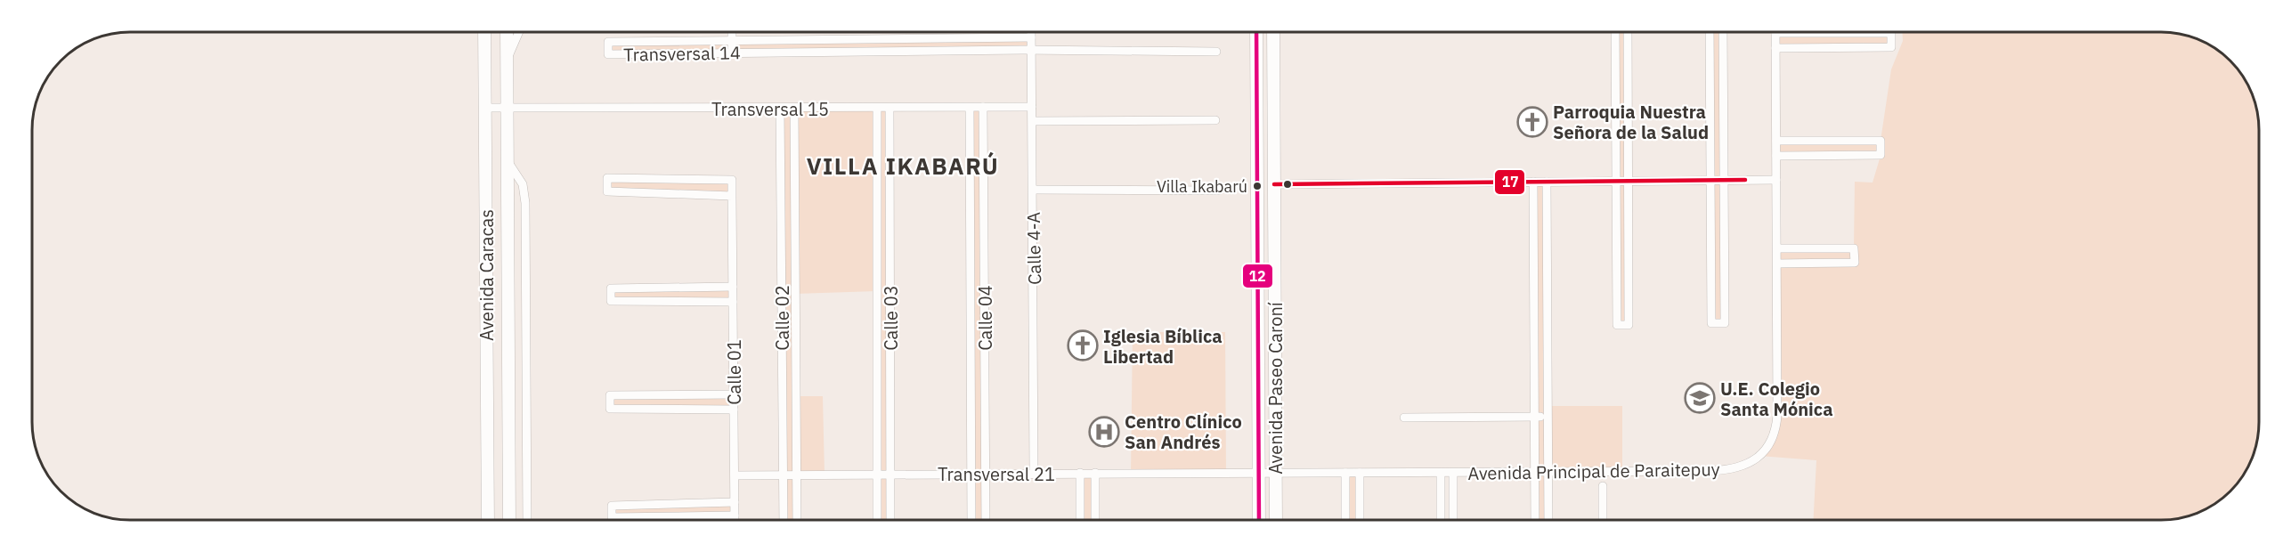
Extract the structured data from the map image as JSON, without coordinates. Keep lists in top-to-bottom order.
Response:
{
  "streets": {
    "street": [
      "Transversal 14",
      "Transversal 15",
      "Calle 4-A",
      "Avenida Caracas",
      "Calle 02",
      "Calle 03",
      "Calle 04",
      "Calle 01",
      "Avenida Paseo Caroní",
      "Avenida Principal de Paraitepuy",
      "Transversal 21"
    ]
  },
  "crossings": [
    ["Transversal 14", "Calle 4-A"],
    ["Transversal 15", "Calle 4-A"],
    ["Transversal 15", "Avenida Caracas"],
    ["Transversal 15", "Calle 02"],
    ["Transversal 15", "Calle 03"],
    ["Transversal 15", "Calle 04"],
    ["Calle 4-A", "Transversal 21"],
    ["Calle 02", "Transversal 21"],
    ["Calle 03", "Transversal 21"],
    ["Calle 04", "Transversal 21"],
    ["Calle 01", "Transversal 21"],
    ["Avenida Paseo Caroní", "Avenida Principal de Paraitepuy"],
    ["Avenida Paseo Caroní", "Transversal 21"],
    ["Avenida Principal de Paraitepuy", "Transversal 21"]
  ],
  "districts": ["VILLA IKABARÚ"],
  "places": {
    "church": ["Parroquia Nuestra Señora de la Salud", "Iglesia Bíblica Libertad"],
    "other": ["Villa Ikabarú"],
    "school or university": ["U.E. Colegio Santa Mónica"],
    "hospital": ["Centro Clínico San Andrés"]
  },
  "lines": ["transit line 12", "transit line 17"]
}
